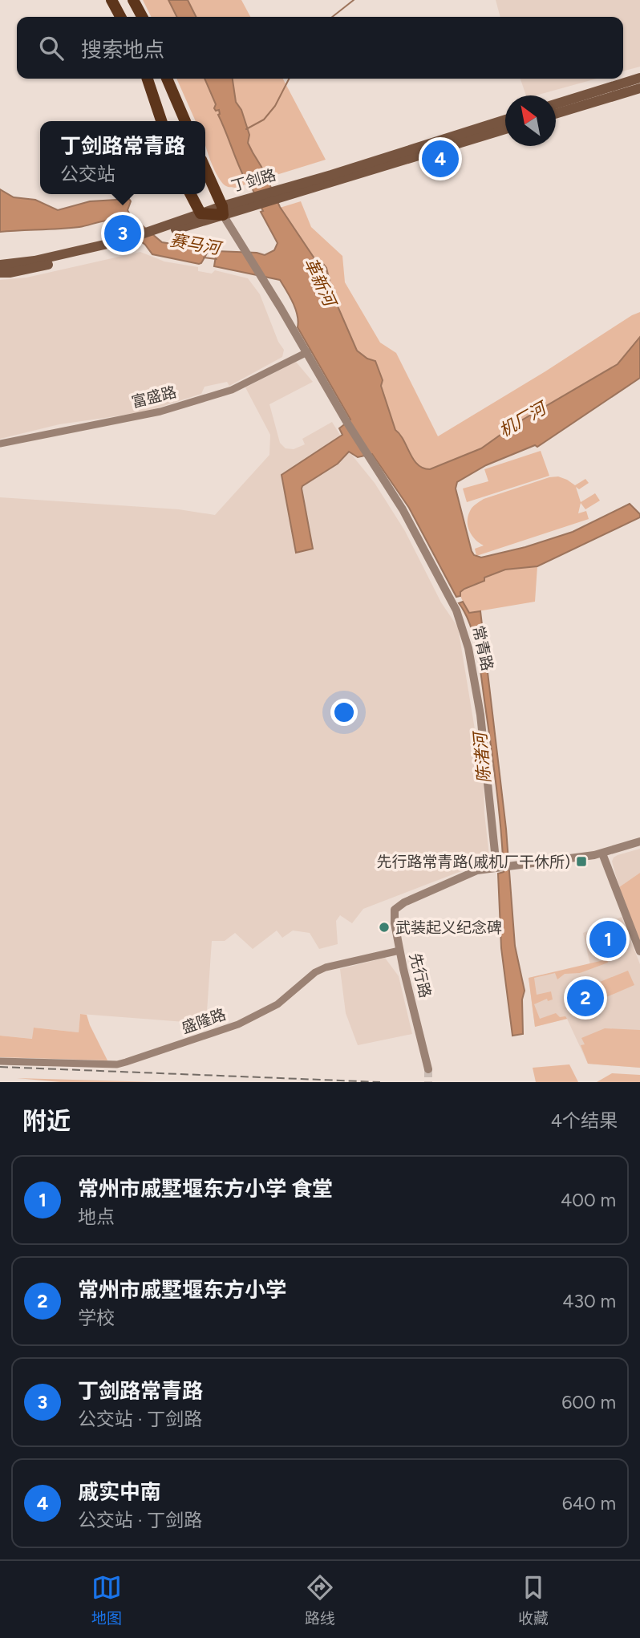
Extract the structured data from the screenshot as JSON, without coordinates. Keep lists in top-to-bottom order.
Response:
{
  "streets": {
    "main road": ["丁剑路"],
    "street": [
      "富盛路",
      "常青路",
      "先行路",
      "盛隆路"
    ]
  },
  "crossings": [
    ["富盛路", "常青路"],
    ["常青路", "先行路"],
    ["先行路", "盛隆路"]
  ],
  "water": [
    "赛马河",
    "革新河",
    "机厂河",
    "陈渚河"
  ],
  "places": {
    "transit": ["先行路常青路(戚机厂干休所)"],
    "other": ["武装起义纪念碑"]
  },
  "north": "top left",
  "page": {
    "search": "搜索地点",
    "popup": ["丁剑路常青路", "公交站"],
    "pins": [
      "4",
      "3",
      "1",
      "2"
    ],
    "heading": ["附近", "4个结果"],
    "list": [
      {
        "mark": "1",
        "name": "常州市戚墅堰东方小学 食堂",
        "note": "地点",
        "value": "400 m"
      },
      {
        "mark": "2",
        "name": "常州市戚墅堰东方小学",
        "note": "学校",
        "value": "430 m"
      },
      {
        "mark": "3",
        "name": "丁剑路常青路",
        "note": "公交站 · 丁剑路",
        "value": "600 m"
      },
      {
        "mark": "4",
        "name": "戚实中南",
        "note": "公交站 · 丁剑路",
        "value": "640 m"
      }
    ],
    "nav": ["地图", "路线", "收藏"]
  }
}
